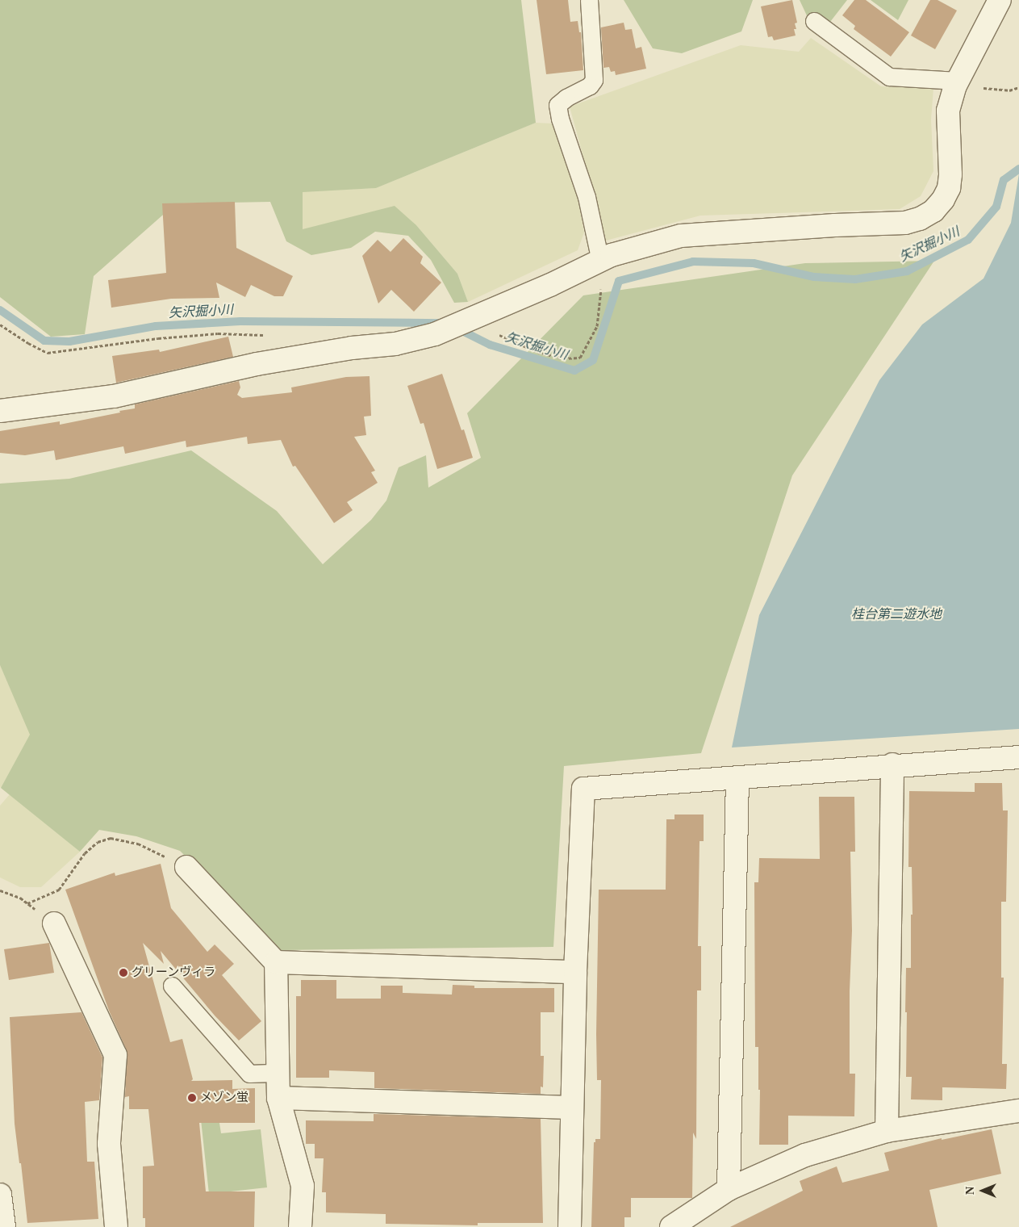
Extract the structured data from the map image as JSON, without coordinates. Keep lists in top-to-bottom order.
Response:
{
  "water": ["矢沢掘小川", "桂台第二遊水地"],
  "places": ["グリーンヴィラ", "メゾン蛍"],
  "north": "left"
}
